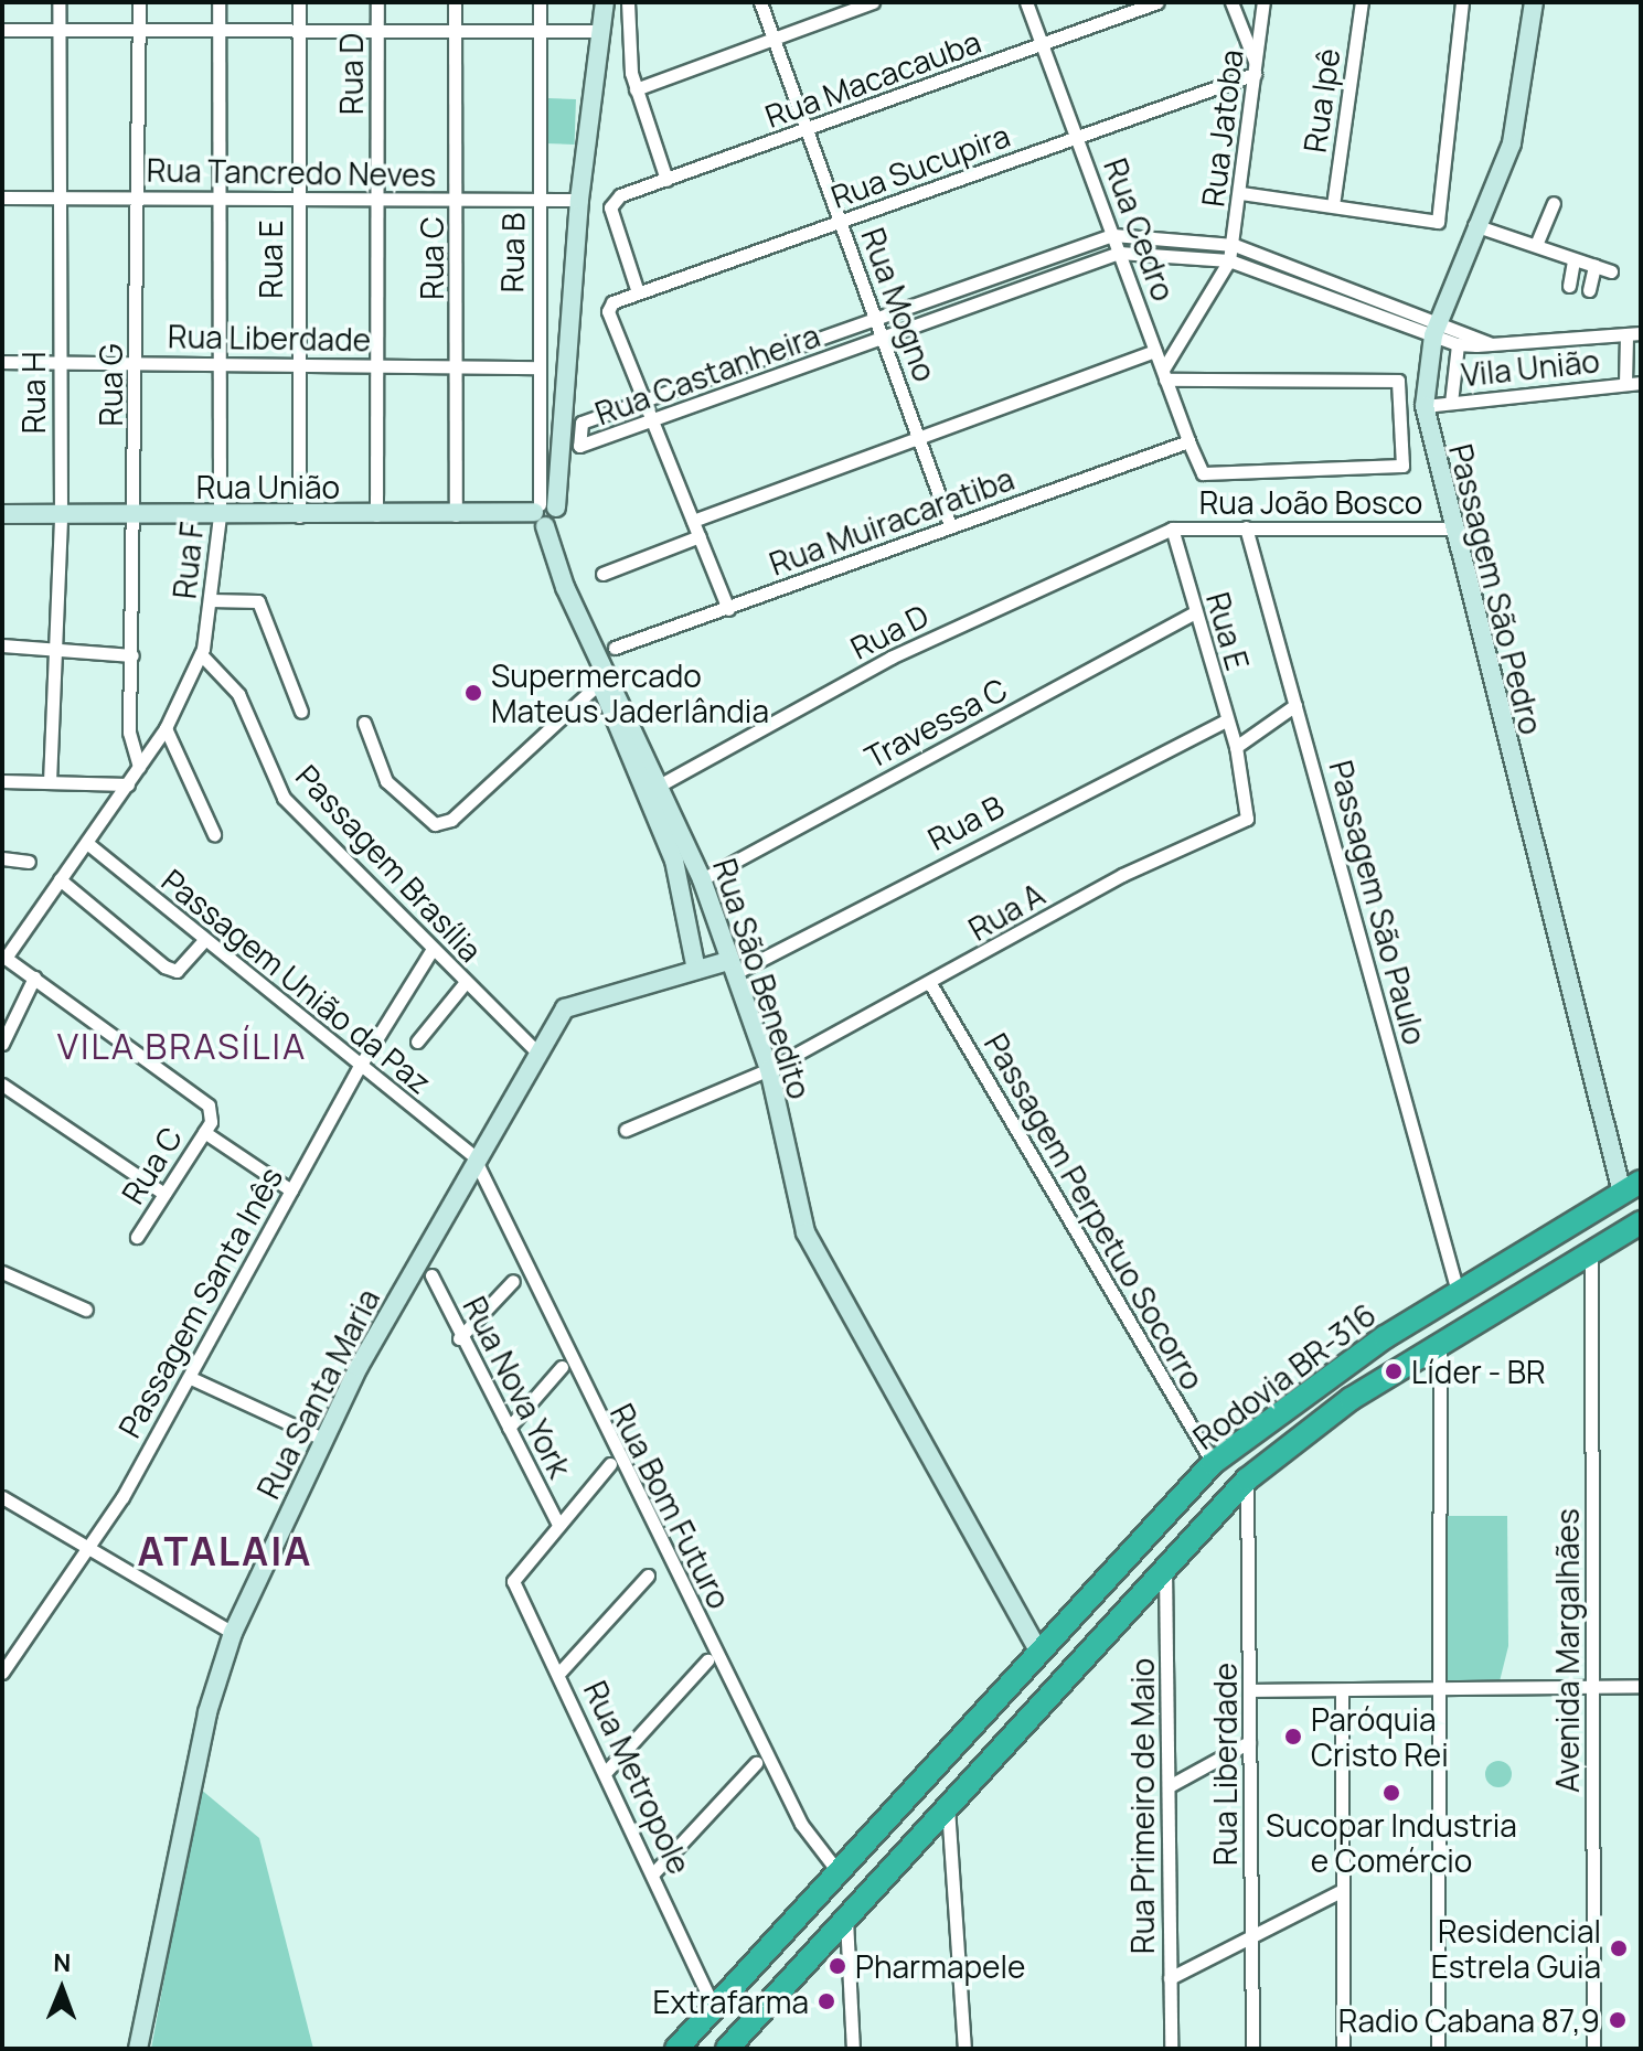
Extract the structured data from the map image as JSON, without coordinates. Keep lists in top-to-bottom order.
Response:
{
  "streets": {
    "highway": ["Rodovia BR-316"],
    "street": [
      "Rua D",
      "Rua Macacauba",
      "Rua Ipê",
      "Rua Jatoba",
      "Rua Sucupira",
      "Rua Tancredo Neves",
      "Rua Cedro",
      "Rua B",
      "Rua C",
      "Rua E",
      "Rua Mogno",
      "Rua Liberdade",
      "Vila União",
      "Rua Castanheira",
      "Rua G",
      "Rua H",
      "Rua União",
      "Rua João Bosco",
      "Rua Muiracaratiba",
      "Rua F",
      "Passagem São Pedro",
      "Travessa C",
      "Passagem Brasília",
      "Passagem São Paulo",
      "Rua A",
      "Rua São Benedito",
      "Passagem União da Paz",
      "Passagem Perpetuo Socorro",
      "Passagem Santa Inês",
      "Rua Nova York",
      "Rua Santa Maria",
      "Rua Bom Futuro",
      "Avenida Margalhães",
      "Rua Metropole",
      "Rua Primeiro de Maio"
    ]
  },
  "crossings": [
    ["Rua D", "Rua Tancredo Neves"],
    ["Rua D", "Rua Liberdade"],
    ["Rua D", "Rua União"],
    ["Rua D", "Rua João Bosco"],
    ["Rua D", "Rua São Benedito"],
    ["Rua Macacauba", "Rua Sucupira"],
    ["Rua Macacauba", "Rua Cedro"],
    ["Rua Macacauba", "Rua Mogno"],
    ["Rua Jatoba", "Rua Sucupira"],
    ["Rua Jatoba", "Rua Cedro"],
    ["Rua Jatoba", "Rua Castanheira"],
    ["Rua Sucupira", "Rua Cedro"],
    ["Rua Sucupira", "Rua Mogno"],
    ["Rua Sucupira", "Rua Castanheira"],
    ["Rua Tancredo Neves", "Rua B"],
    ["Rua Tancredo Neves", "Rua C"],
    ["Rua Tancredo Neves", "Rua E"],
    ["Rua Tancredo Neves", "Rua G"],
    ["Rua Tancredo Neves", "Rua H"],
    ["Rua Tancredo Neves", "Rua F"],
    ["Rua Cedro", "Rua Castanheira"],
    ["Rua Cedro", "Rua Muiracaratiba"],
    ["Rua B", "Rua E"],
    ["Rua B", "Rua Liberdade"],
    ["Rua B", "Rua União"],
    ["Rua B", "Rua São Benedito"],
    ["Rua B", "Rua Santa Maria"],
    ["Rua C", "Rua Liberdade"],
    ["Rua C", "Rua União"],
    ["Rua E", "Rua Liberdade"],
    ["Rua E", "Rua União"],
    ["Rua E", "Rua João Bosco"],
    ["Rua E", "Travessa C"],
    ["Rua E", "Rua A"],
    ["Rua Mogno", "Rua Castanheira"],
    ["Rua Mogno", "Rua Muiracaratiba"],
    ["Rua Liberdade", "Rua G"],
    ["Rua Liberdade", "Rua H"],
    ["Rua Liberdade", "Rua F"],
    ["Rua Liberdade", "Rodovia BR-316"],
    ["Vila União", "Passagem São Pedro"],
    ["Rua Castanheira", "Passagem São Pedro"],
    ["Rua G", "Rua União"],
    ["Rua G", "Rua F"],
    ["Rua H", "Rua União"],
    ["Rua União", "Rua F"],
    ["Rua União", "Rua São Benedito"],
    ["Rua João Bosco", "Passagem São Pedro"],
    ["Rua João Bosco", "Passagem São Paulo"],
    ["Rua F", "Passagem Brasília"],
    ["Rua F", "Passagem União da Paz"],
    ["Passagem São Pedro", "Rodovia BR-316"],
    ["Travessa C", "Rua São Benedito"],
    ["Passagem Brasília", "Passagem Santa Inês"],
    ["Passagem Brasília", "Rua Santa Maria"],
    ["Passagem São Paulo", "Rodovia BR-316"],
    ["Rua A", "Rua São Benedito"],
    ["Rua A", "Passagem Perpetuo Socorro"],
    ["Rua São Benedito", "Rodovia BR-316"],
    ["Rua São Benedito", "Rua Santa Maria"],
    ["Passagem União da Paz", "Passagem Santa Inês"],
    ["Passagem União da Paz", "Rua Santa Maria"],
    ["Passagem União da Paz", "Rua Bom Futuro"],
    ["Passagem Perpetuo Socorro", "Rodovia BR-316"],
    ["Rodovia BR-316", "Rua Bom Futuro"],
    ["Rodovia BR-316", "Avenida Margalhães"],
    ["Rodovia BR-316", "Rua Primeiro de Maio"],
    ["Rua Nova York", "Rua Metropole"],
    ["Rua Santa Maria", "Rua Bom Futuro"]
  ],
  "districts": ["VILA BRASÍLIA", "ATALAIA"],
  "places": [
    "Supermercado Mateus Jaderlândia",
    "Líder - BR",
    "Paróquia Cristo Rei",
    "Sucopar Industria e Comércio",
    "Residencial Estrela Guia",
    "Pharmapele",
    "Extrafarma",
    "Radio Cabana 87,9"
  ],
  "north": "top"
}
